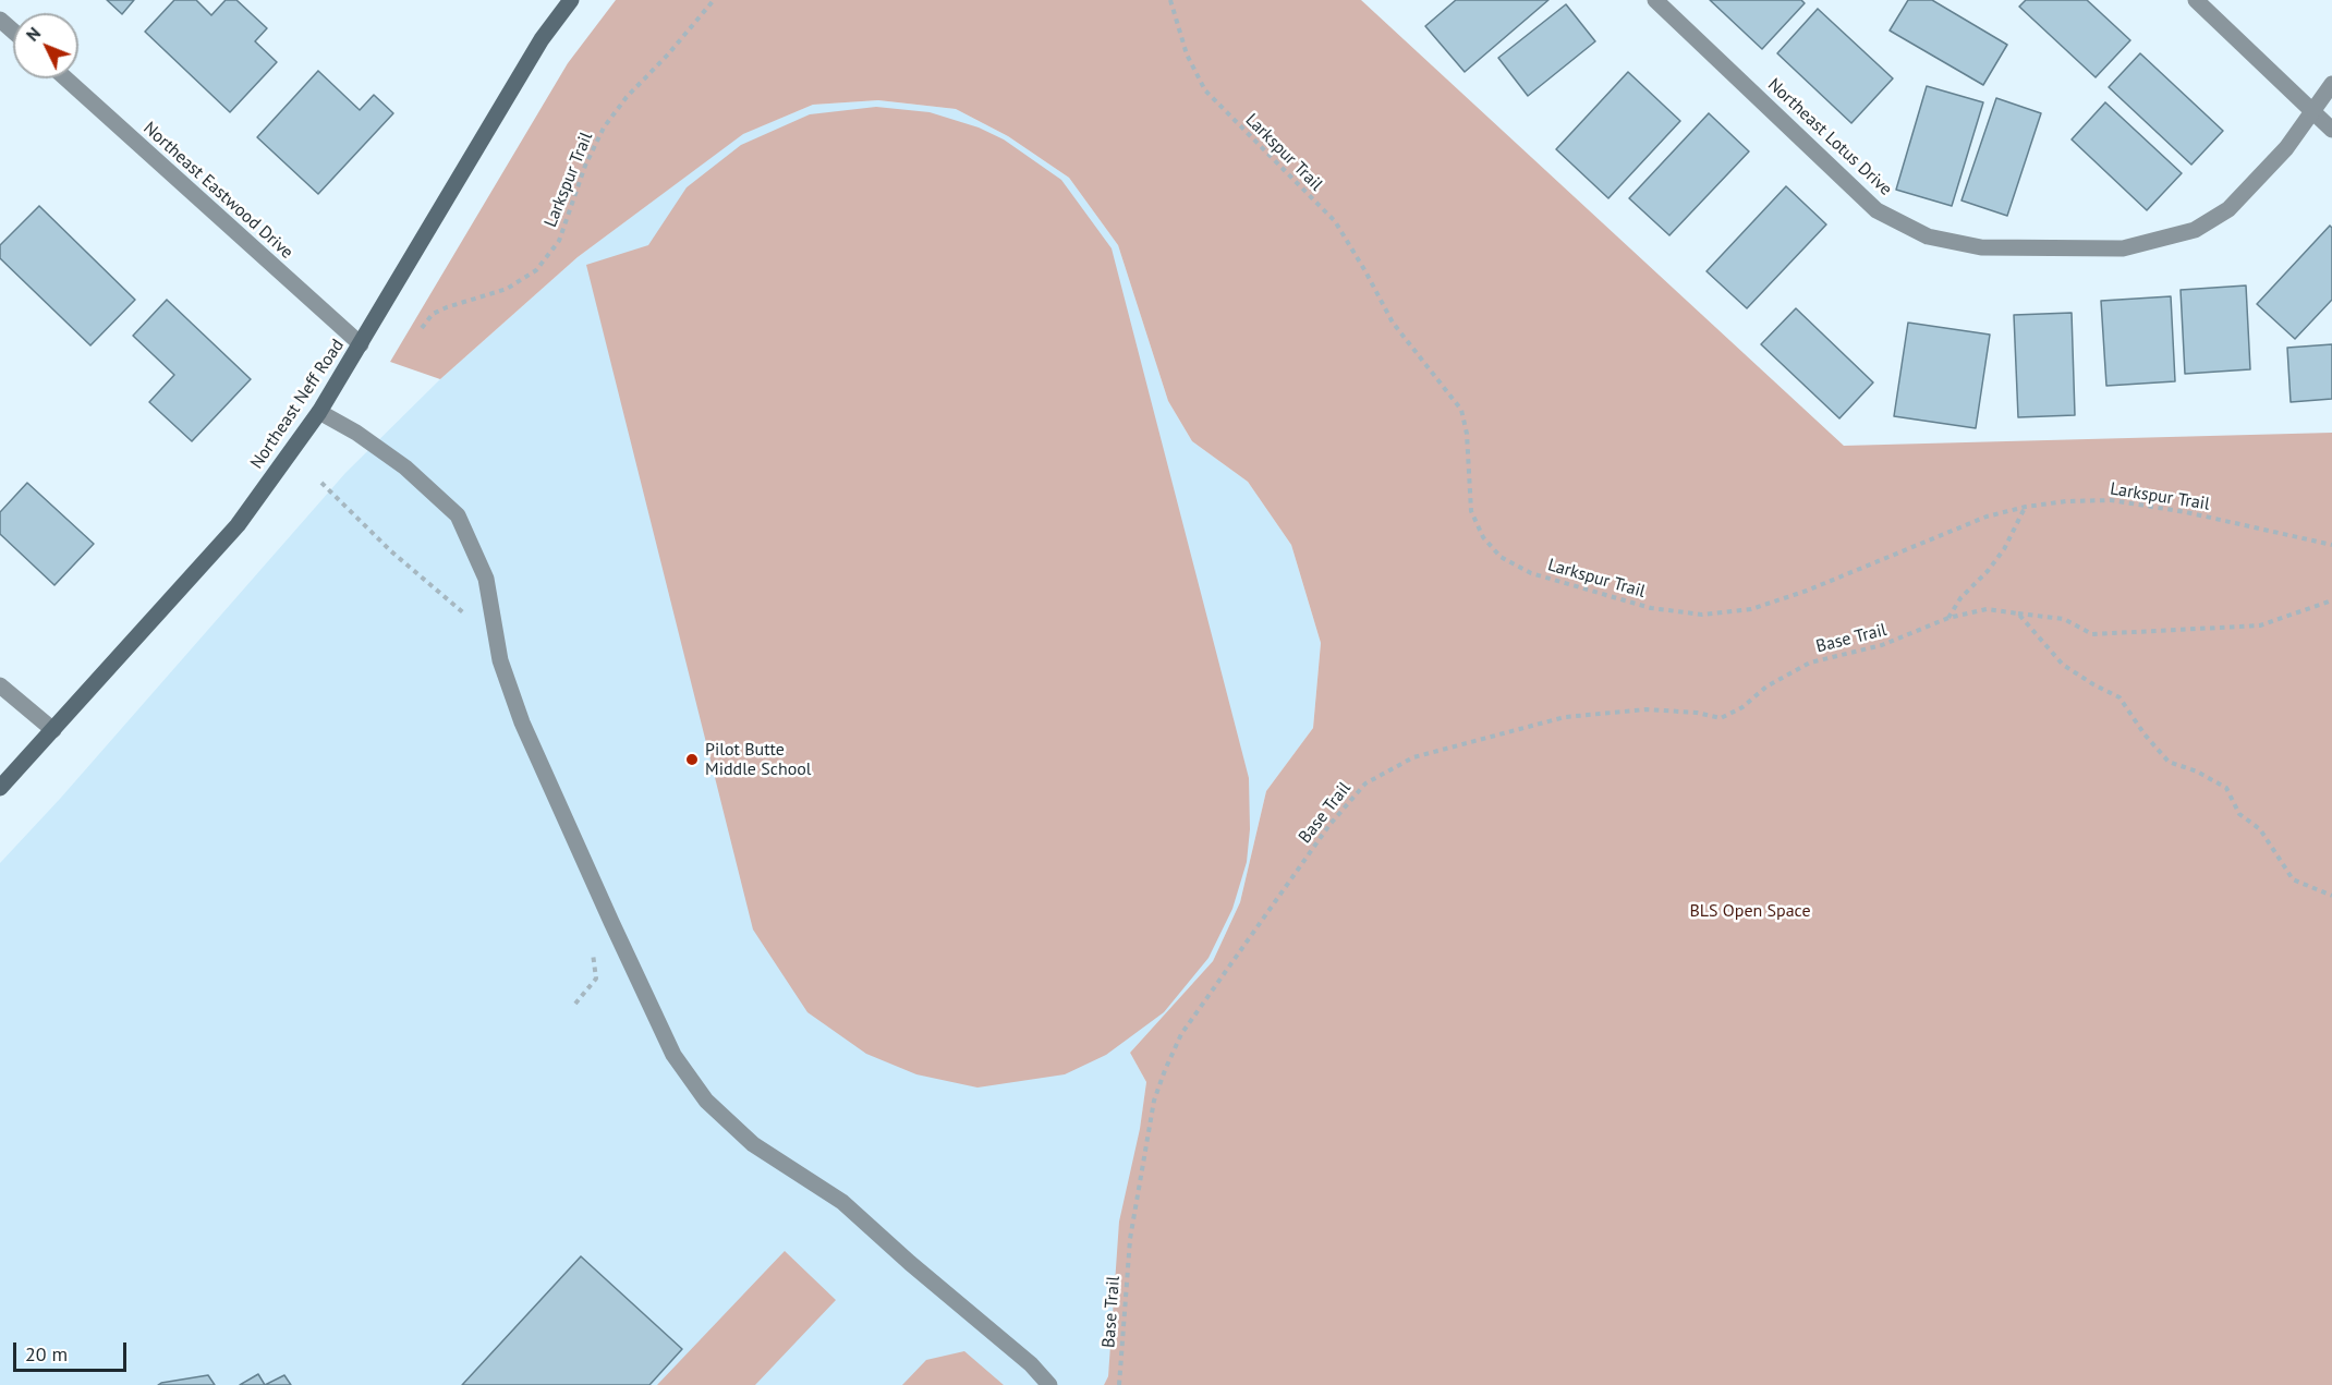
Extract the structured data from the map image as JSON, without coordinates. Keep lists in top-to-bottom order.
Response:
{
  "streets": {
    "main road": ["Northeast Neff Road"],
    "street": ["Northeast Lotus Drive", "Northeast Eastwood Drive"],
    "path": ["Larkspur Trail", "Base Trail"]
  },
  "crossings": [
    ["Northeast Eastwood Drive", "Northeast Neff Road"]
  ],
  "parks": ["BLS Open Space"],
  "places": ["Pilot Butte Middle School"],
  "scale_bar": "20 m",
  "north": "top left"
}
